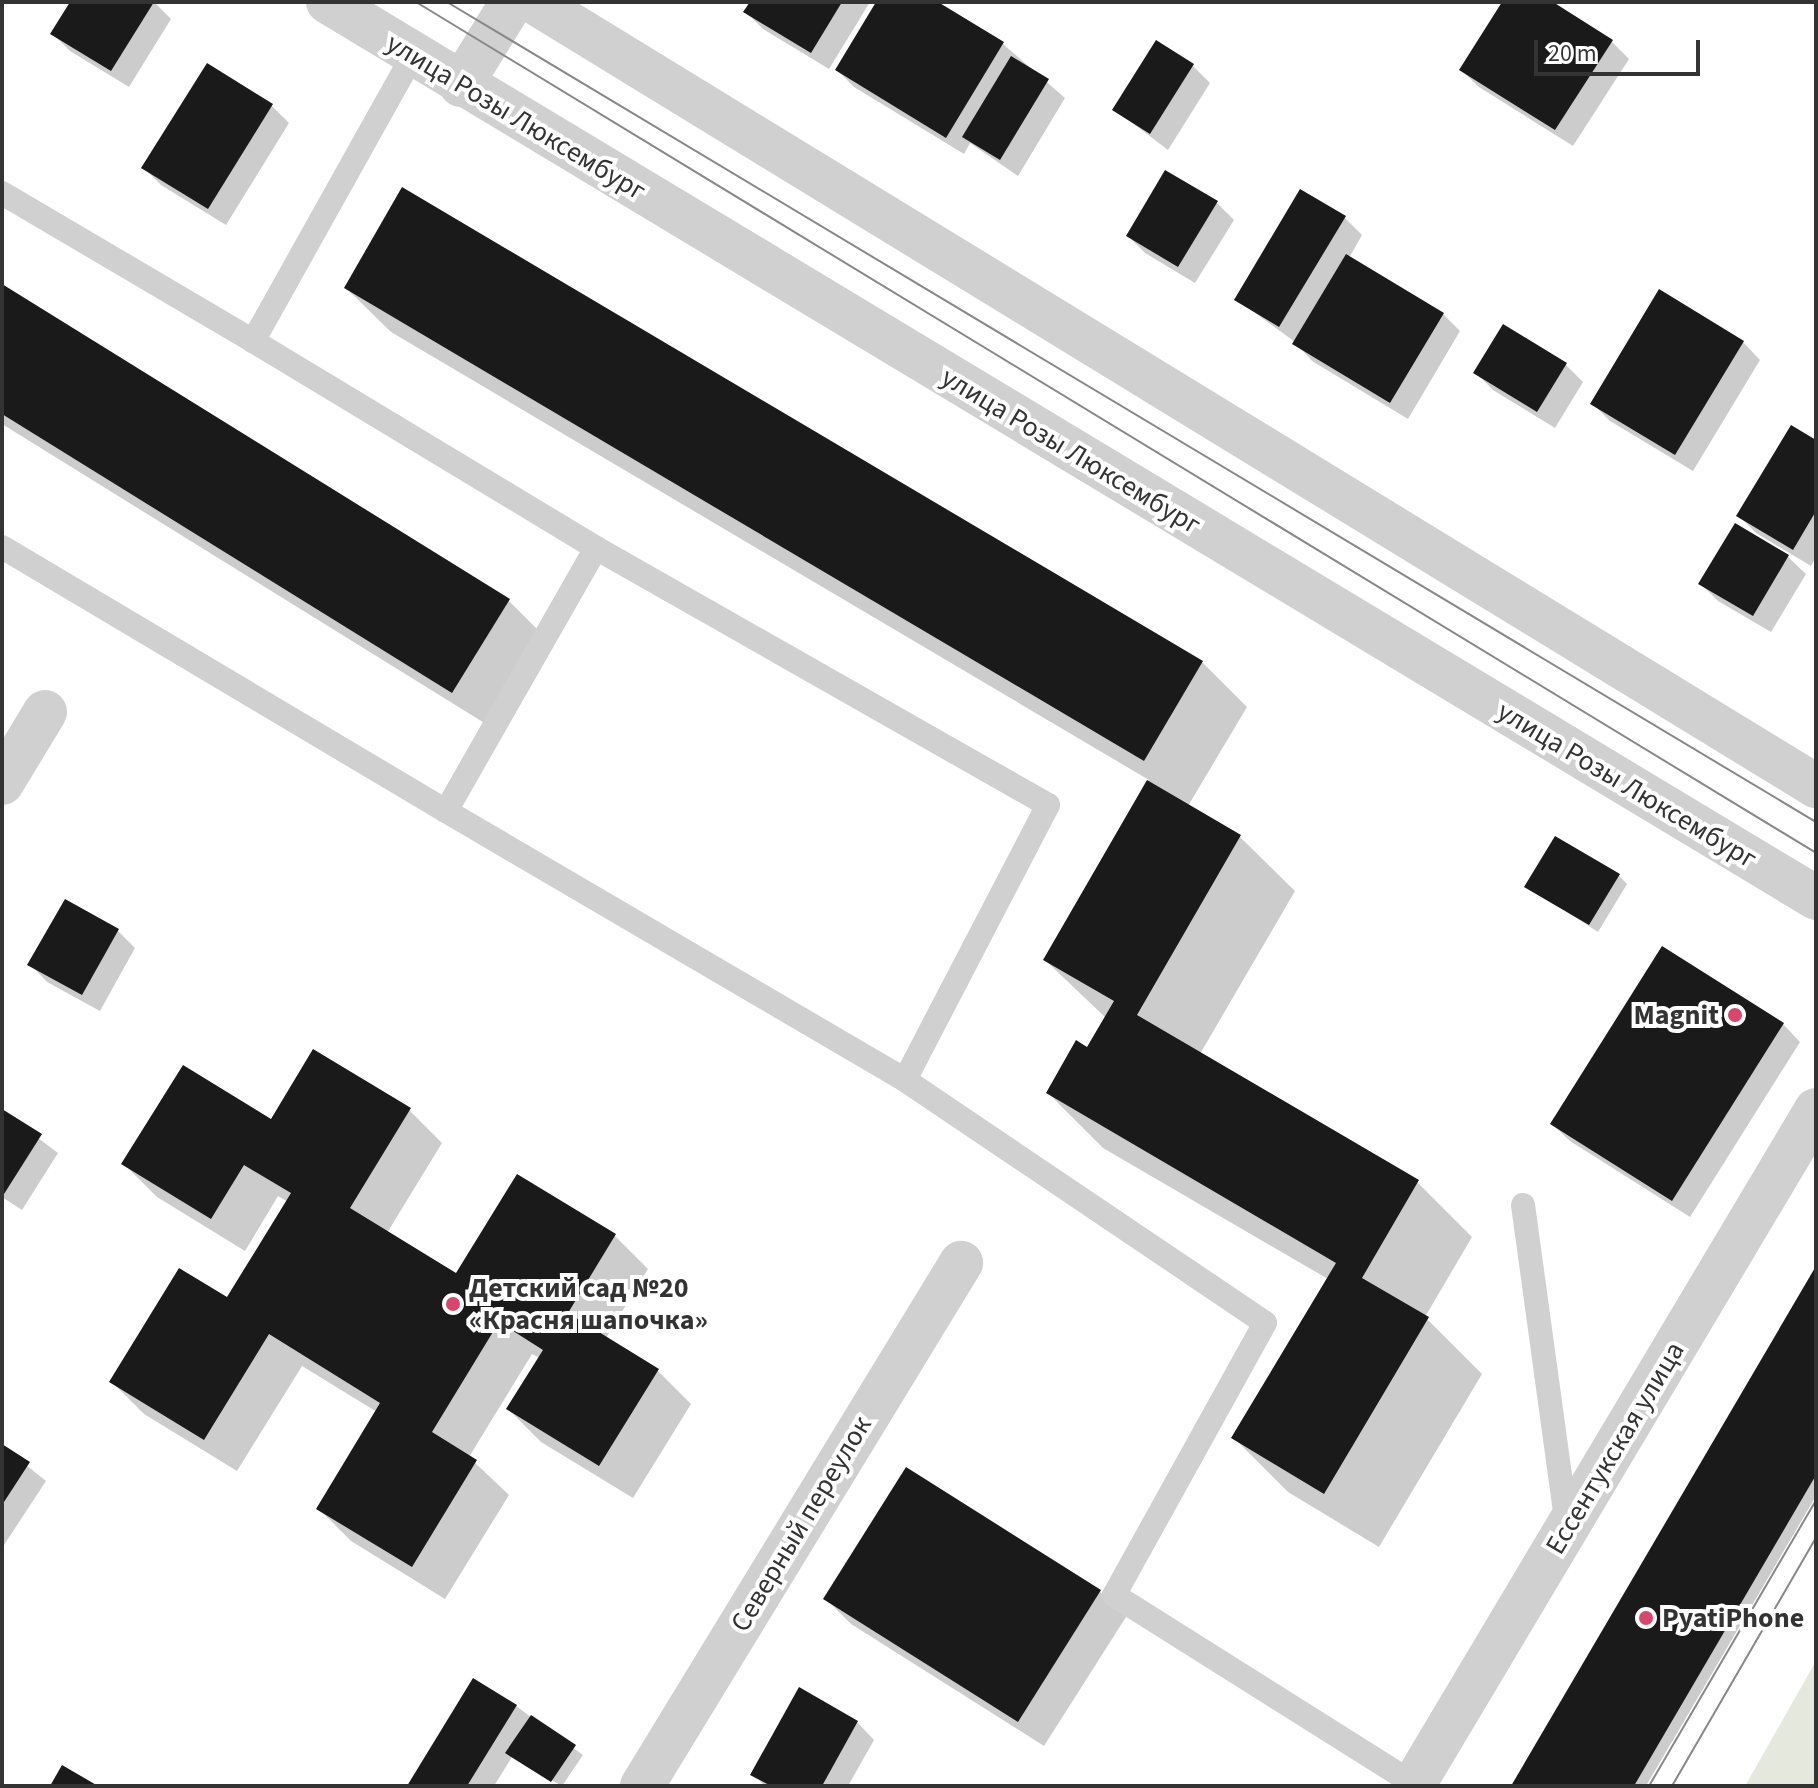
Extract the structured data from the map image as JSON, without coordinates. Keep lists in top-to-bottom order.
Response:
{
  "streets": {
    "street": ["улица Розы Люксембург", "Ессентукская улица", "Северный переулок"]
  },
  "places": ["Magnit", "Детский сад №20 «Красня шапочка»", "PyatiPhone"],
  "scale_bar": "20 m"
}
